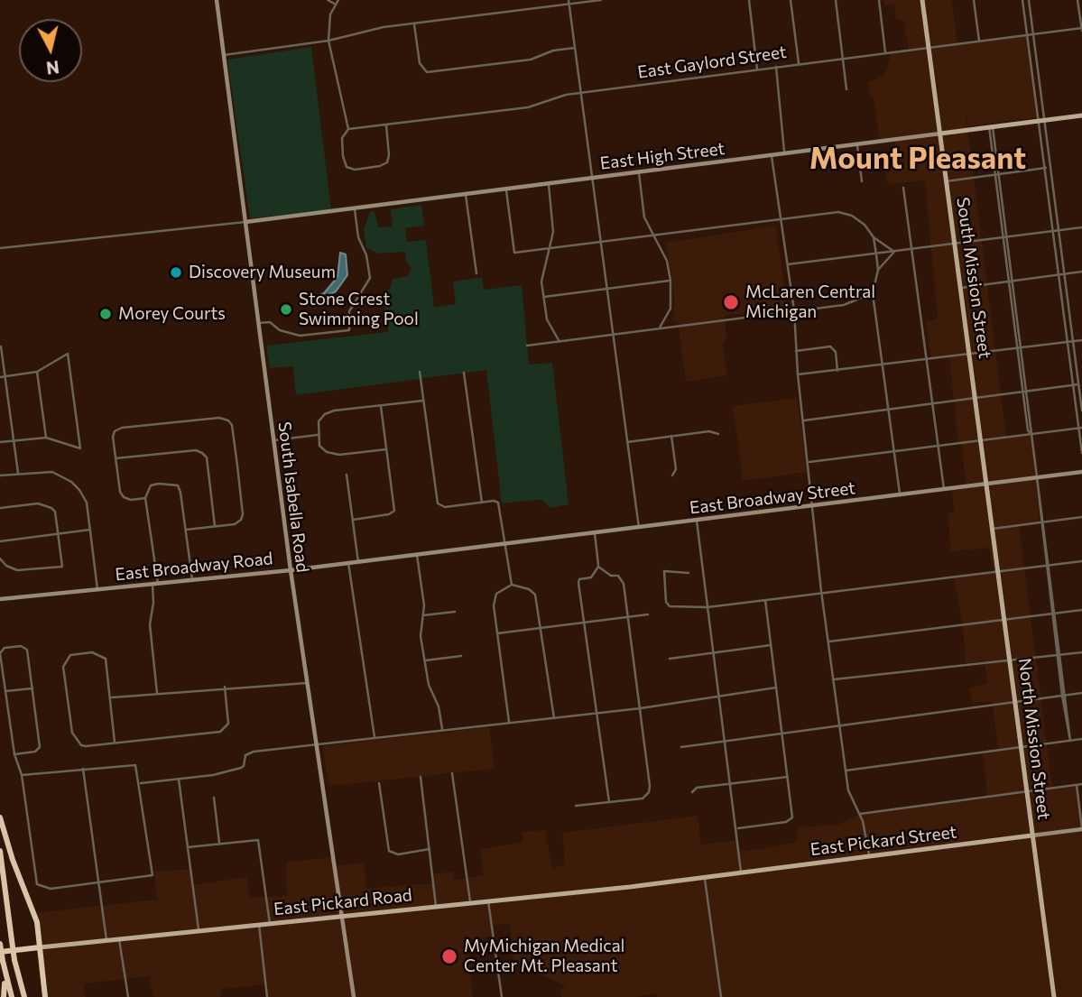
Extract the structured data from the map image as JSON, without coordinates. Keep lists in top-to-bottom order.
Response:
{
  "streets": {
    "highway": ["East Pickard Road"],
    "main road": [
      "East High Street",
      "South Mission Street",
      "North Mission Street",
      "East Pickard Street"
    ],
    "street": [
      "East Gaylord Street",
      "South Isabella Road",
      "East Broadway Street",
      "East Broadway Road"
    ]
  },
  "crossings": [
    ["East Gaylord Street", "South Mission Street"],
    ["East High Street", "South Mission Street"],
    ["East High Street", "South Isabella Road"],
    ["South Mission Street", "East Broadway Street"],
    ["South Mission Street", "North Mission Street"],
    ["South Isabella Road", "East Broadway Road"],
    ["South Isabella Road", "East Pickard Road"],
    ["East Broadway Street", "East Broadway Road"],
    ["East Broadway Street", "North Mission Street"],
    ["North Mission Street", "East Pickard Street"],
    ["East Pickard Street", "East Pickard Road"]
  ],
  "districts": ["Mount Pleasant"],
  "places": [
    "Discovery Museum",
    "McLaren Central Michigan",
    "Stone Crest Swimming Pool",
    "Morey Courts",
    "MyMichigan Medical Center Mt. Pleasant"
  ],
  "north": "bottom"
}
